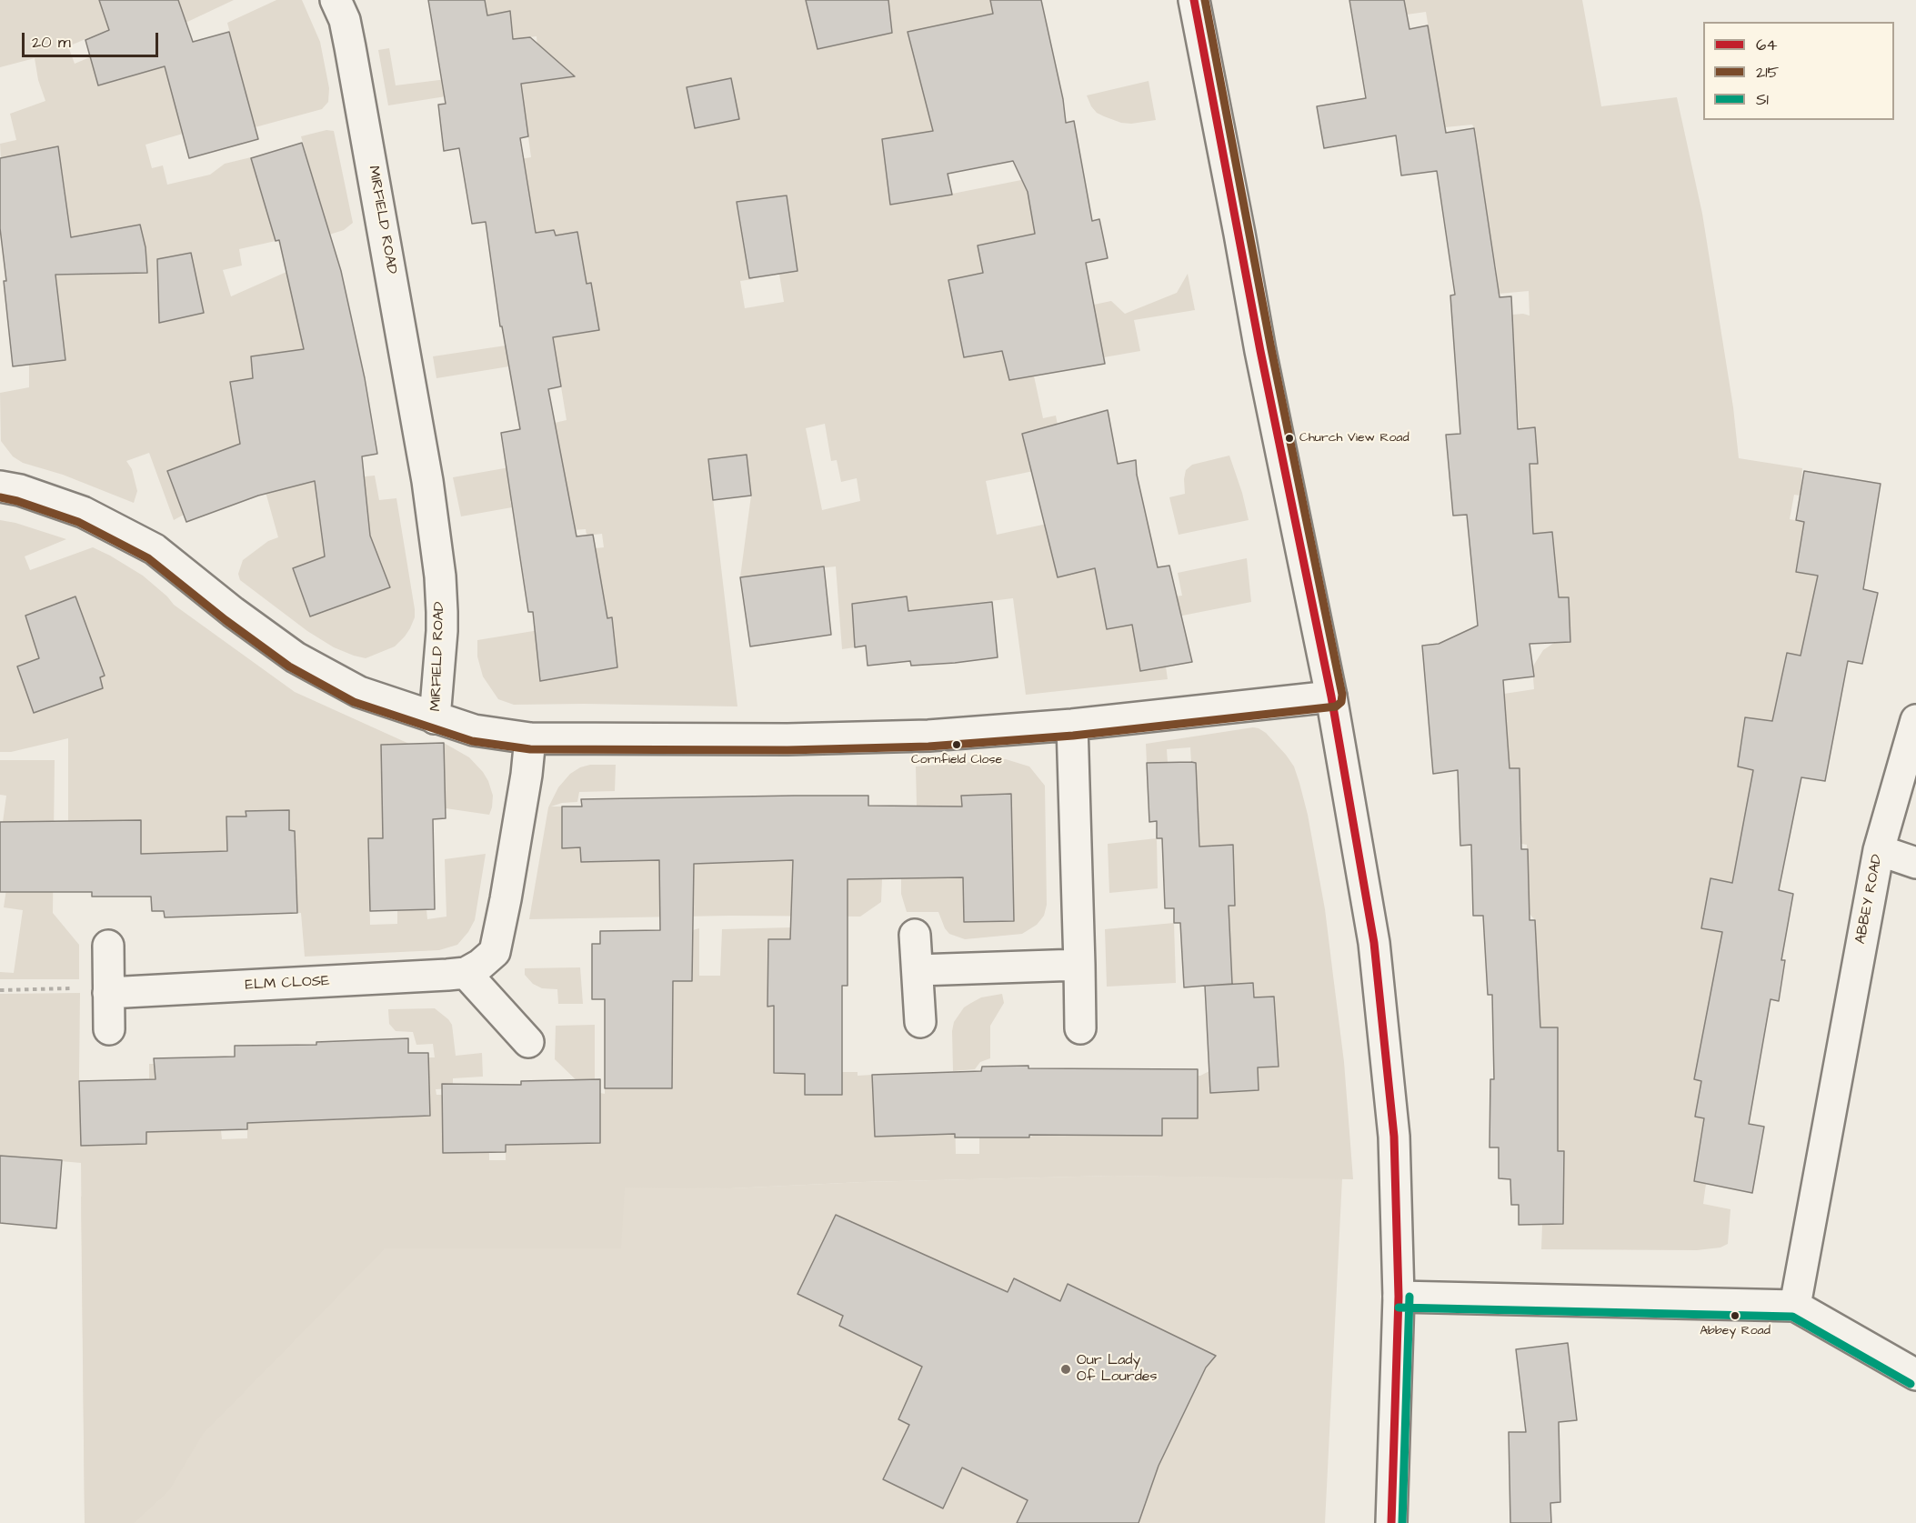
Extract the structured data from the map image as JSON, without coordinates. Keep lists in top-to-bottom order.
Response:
{
  "streets": {
    "street": ["MIRFIELD ROAD", "ABBEY ROAD", "ELM CLOSE"]
  },
  "places": [
    "Church View Road",
    "Cornfield Close",
    "Abbey Road",
    "Our Lady Of Lourdes"
  ],
  "lines": ["transit line 64", "transit line 215", "transit line S1"],
  "legend": ["64", "215", "S1"],
  "scale_bar": "20 m"
}
